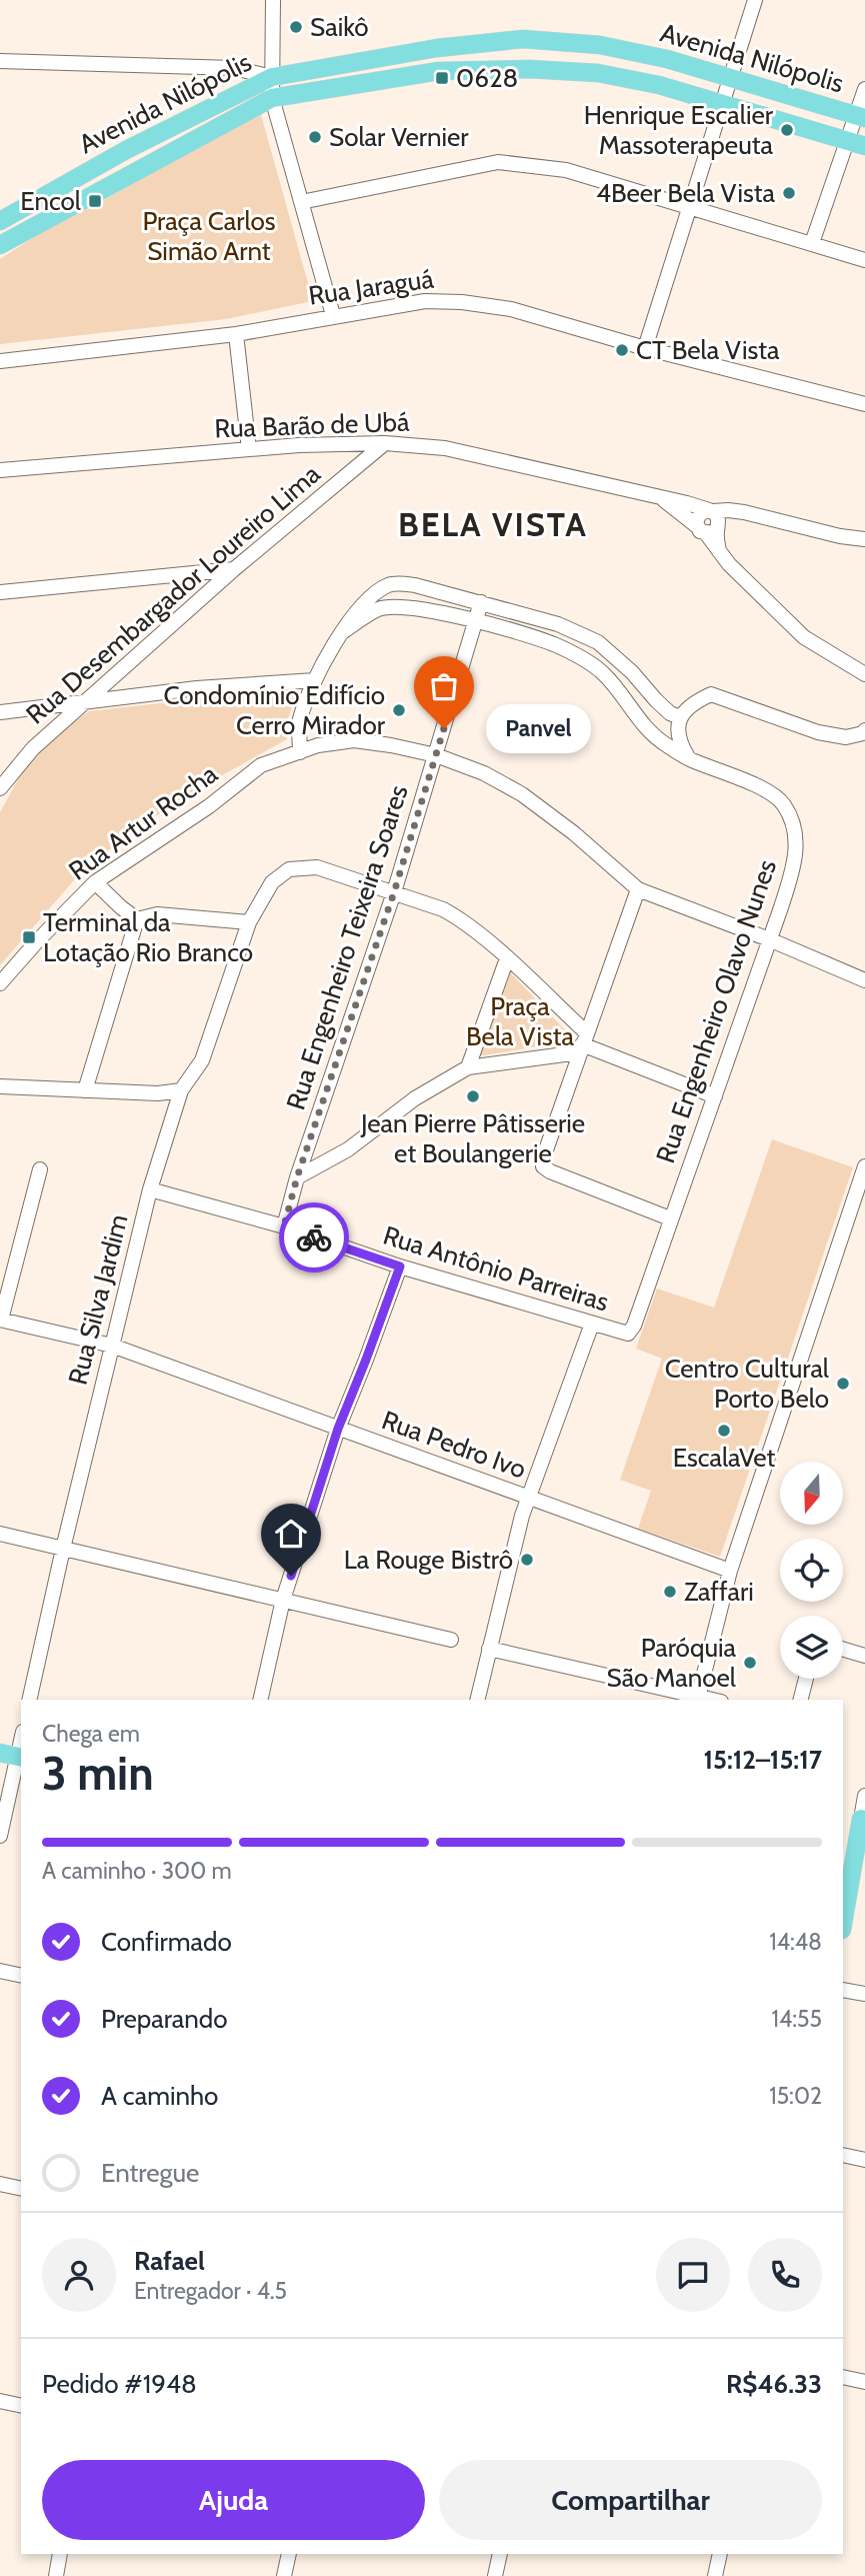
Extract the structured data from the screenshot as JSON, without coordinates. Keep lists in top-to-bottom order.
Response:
{
  "streets": {
    "main road": ["Avenida Nilópolis"],
    "street": [
      "Rua Jaraguá",
      "Rua Barão de Ubá",
      "Rua Desembargador Loureiro Lima",
      "Rua Artur Rocha",
      "Rua Engenheiro Teixeira Soares",
      "Rua Engenheiro Olavo Nunes",
      "Rua Antônio Parreiras",
      "Rua Silva Jardim",
      "Rua Pedro Ivo"
    ]
  },
  "crossings": [
    ["Rua Barão de Ubá", "Rua Desembargador Loureiro Lima"],
    ["Rua Artur Rocha", "Rua Engenheiro Teixeira Soares"],
    ["Rua Engenheiro Teixeira Soares", "Rua Engenheiro Olavo Nunes"],
    ["Rua Engenheiro Teixeira Soares", "Rua Antônio Parreiras"],
    ["Rua Engenheiro Teixeira Soares", "Rua Silva Jardim"],
    ["Rua Engenheiro Olavo Nunes", "Rua Antônio Parreiras"],
    ["Rua Antônio Parreiras", "Rua Silva Jardim"],
    ["Rua Silva Jardim", "Rua Pedro Ivo"]
  ],
  "districts": ["BELA VISTA"],
  "parks": ["Praça Carlos Simão Arnt", "Praça Bela Vista"],
  "places": {
    "other": [
      "Saikô",
      "Henrique Escalier Massoterapeuta",
      "Solar Vernier",
      "4Beer Bela Vista",
      "CT Bela Vista",
      "Condomínio Edifício Cerro Mirador",
      "Panvel",
      "Jean Pierre Pâtisserie et Boulangerie",
      "Centro Cultural Porto Belo",
      "EscalaVet",
      "La Rouge Bistrô",
      "Zaffari",
      "Paróquia São Manoel"
    ],
    "transit": ["0628", "Encol", "Terminal da Lotação Rio Branco"]
  },
  "north": "bottom",
  "page": {
    "bubble": "Panvel",
    "heading": ["3 min", "Chega em", "15:12–15:17"],
    "panel": [
      "Rafael",
      "Entregador · 4.5",
      "Pedido #1948",
      "R$46.33"
    ],
    "bar": "A caminho · 300 m",
    "list": [
      ["Confirmado", "14:48"],
      ["Preparando", "14:55"],
      ["A caminho", "15:02"],
      "Entregue"
    ],
    "buttons": ["Ajuda", "Compartilhar"]
  }
}
